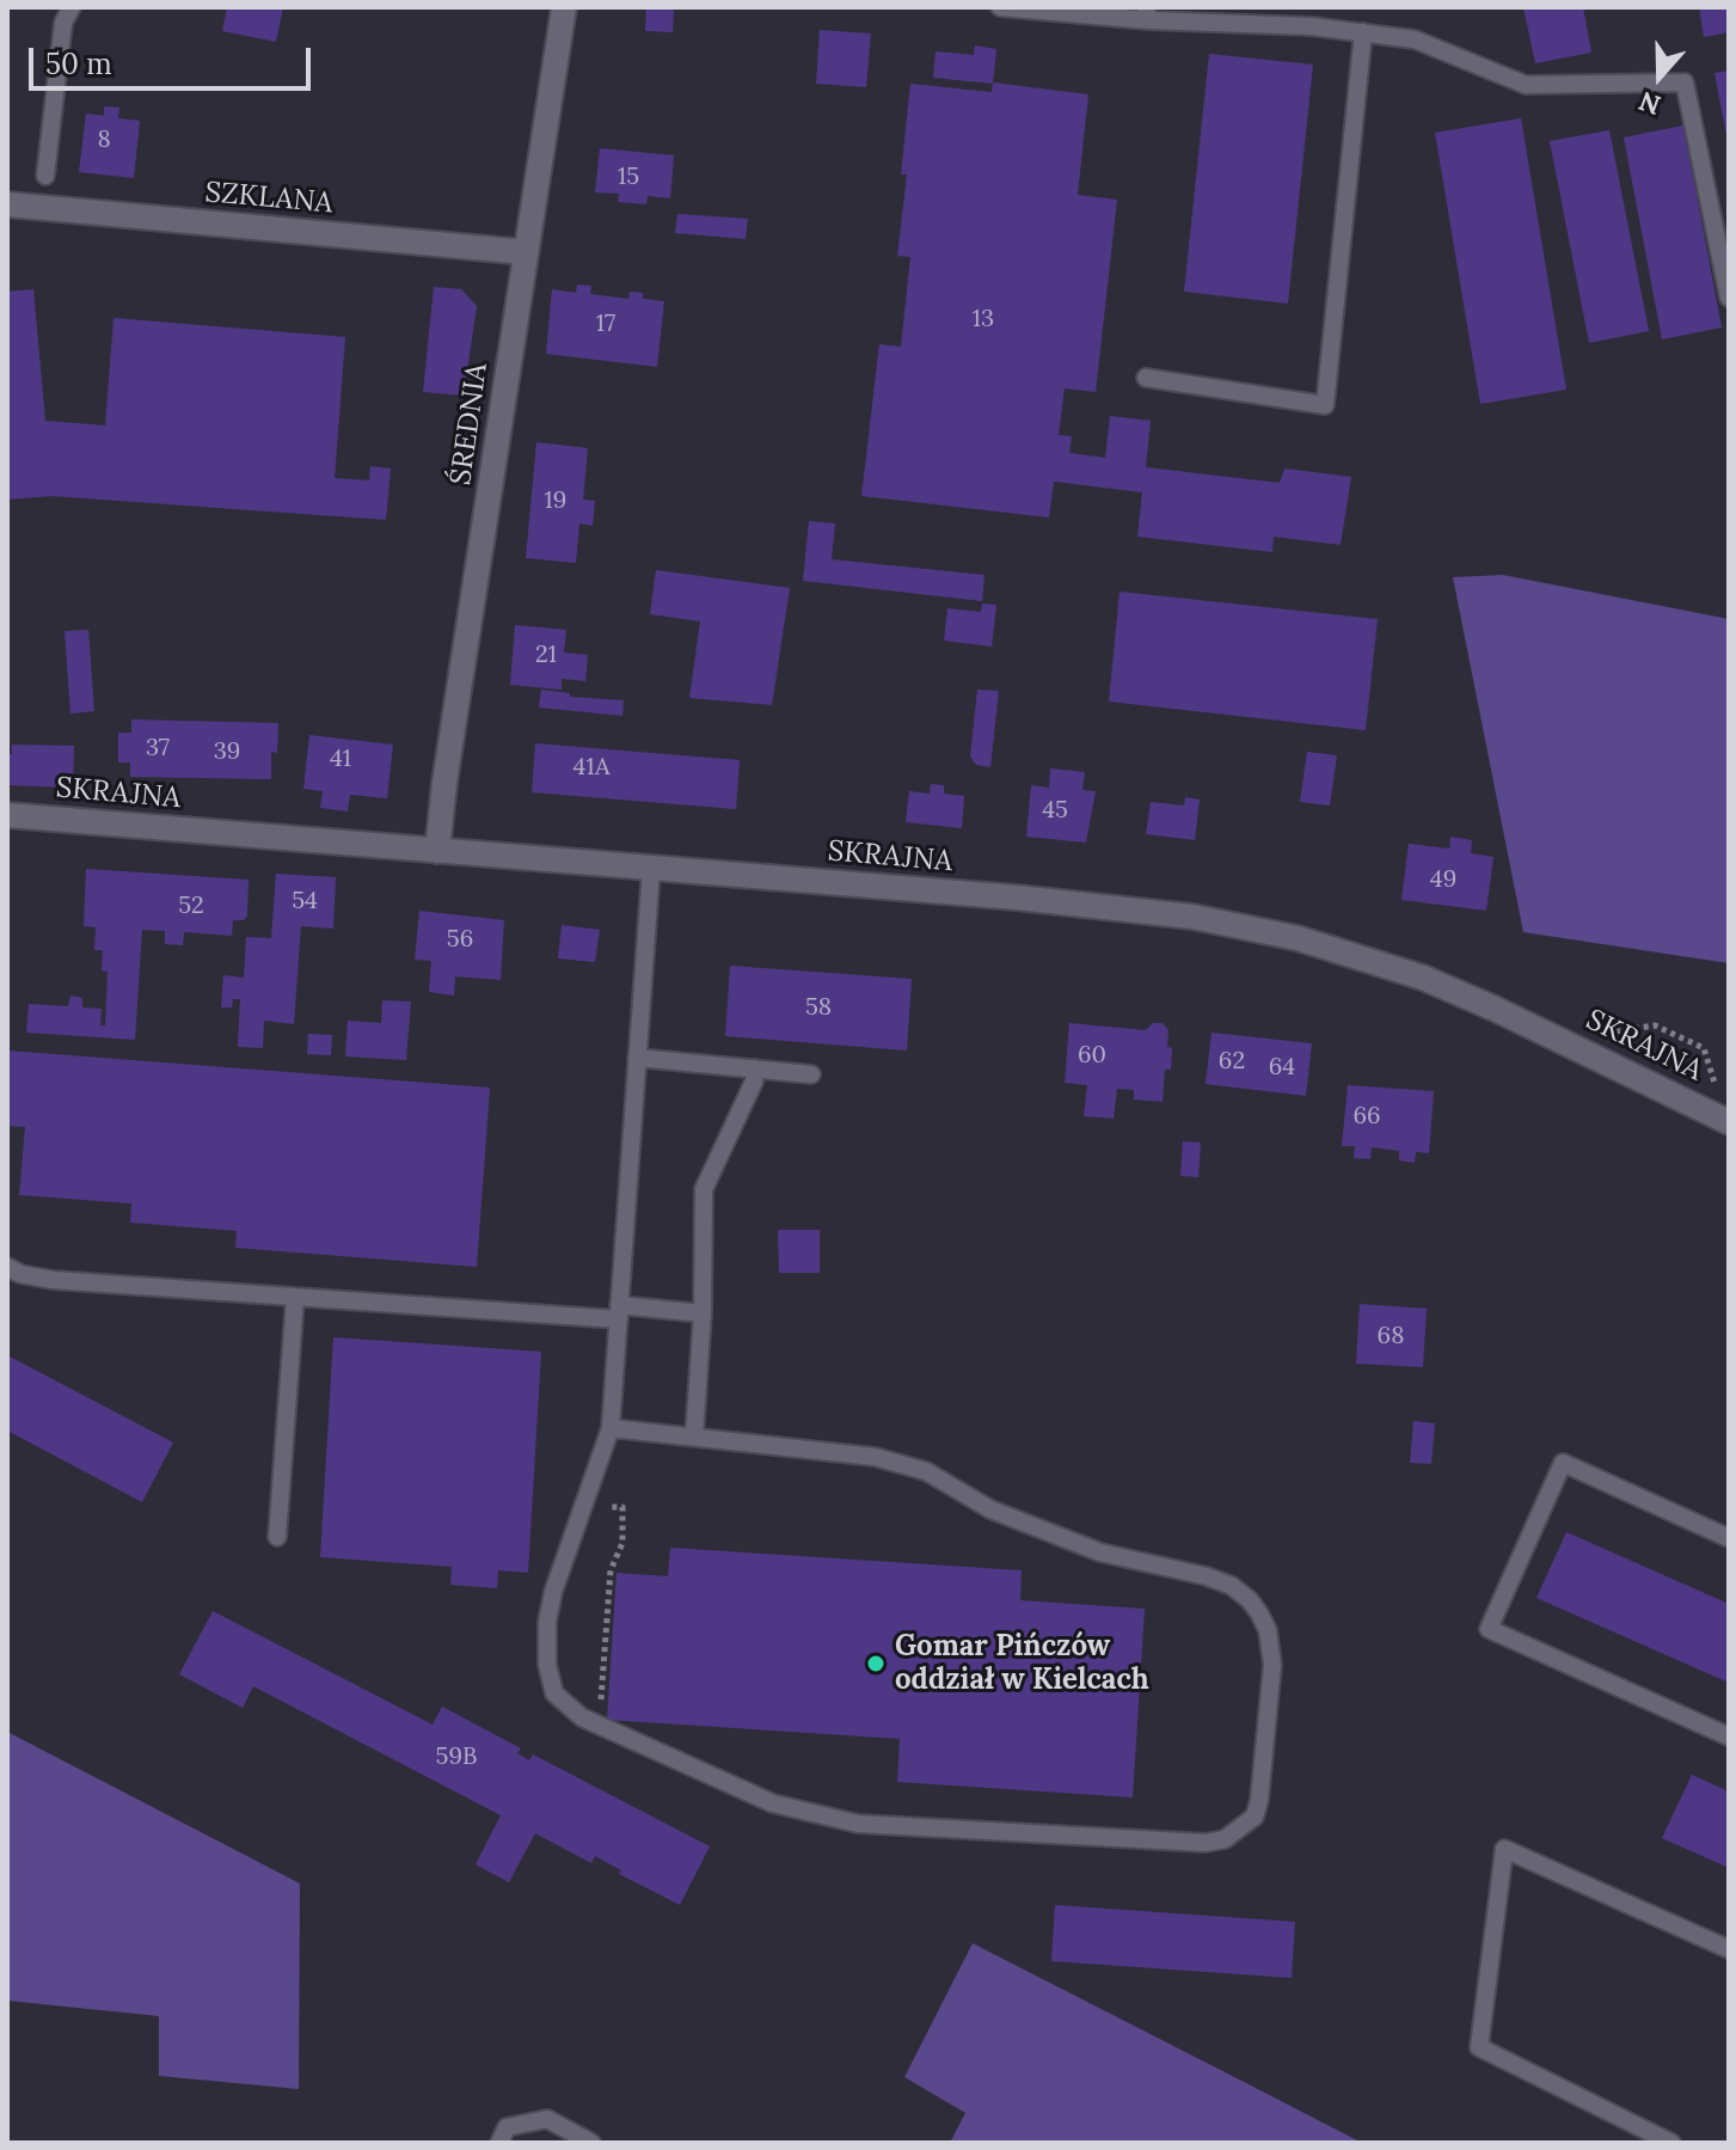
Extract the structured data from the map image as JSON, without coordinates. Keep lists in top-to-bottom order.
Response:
{
  "streets": {
    "street": ["SZKLANA", "ŚREDNIA", "SKRAJNA"]
  },
  "crossings": [
    ["SZKLANA", "ŚREDNIA"],
    ["ŚREDNIA", "SKRAJNA"]
  ],
  "places": ["Gomar Pińczów oddział w Kielcach"],
  "house_numbers": [
    "8",
    "15",
    "13",
    "17",
    "19",
    "21",
    "37",
    "39",
    "41",
    "41A",
    "45",
    "49",
    "54",
    "52",
    "56",
    "58",
    "60",
    "62",
    "64",
    "66",
    "68",
    "59B"
  ],
  "scale_bar": "50 m",
  "north": "bottom"
}
